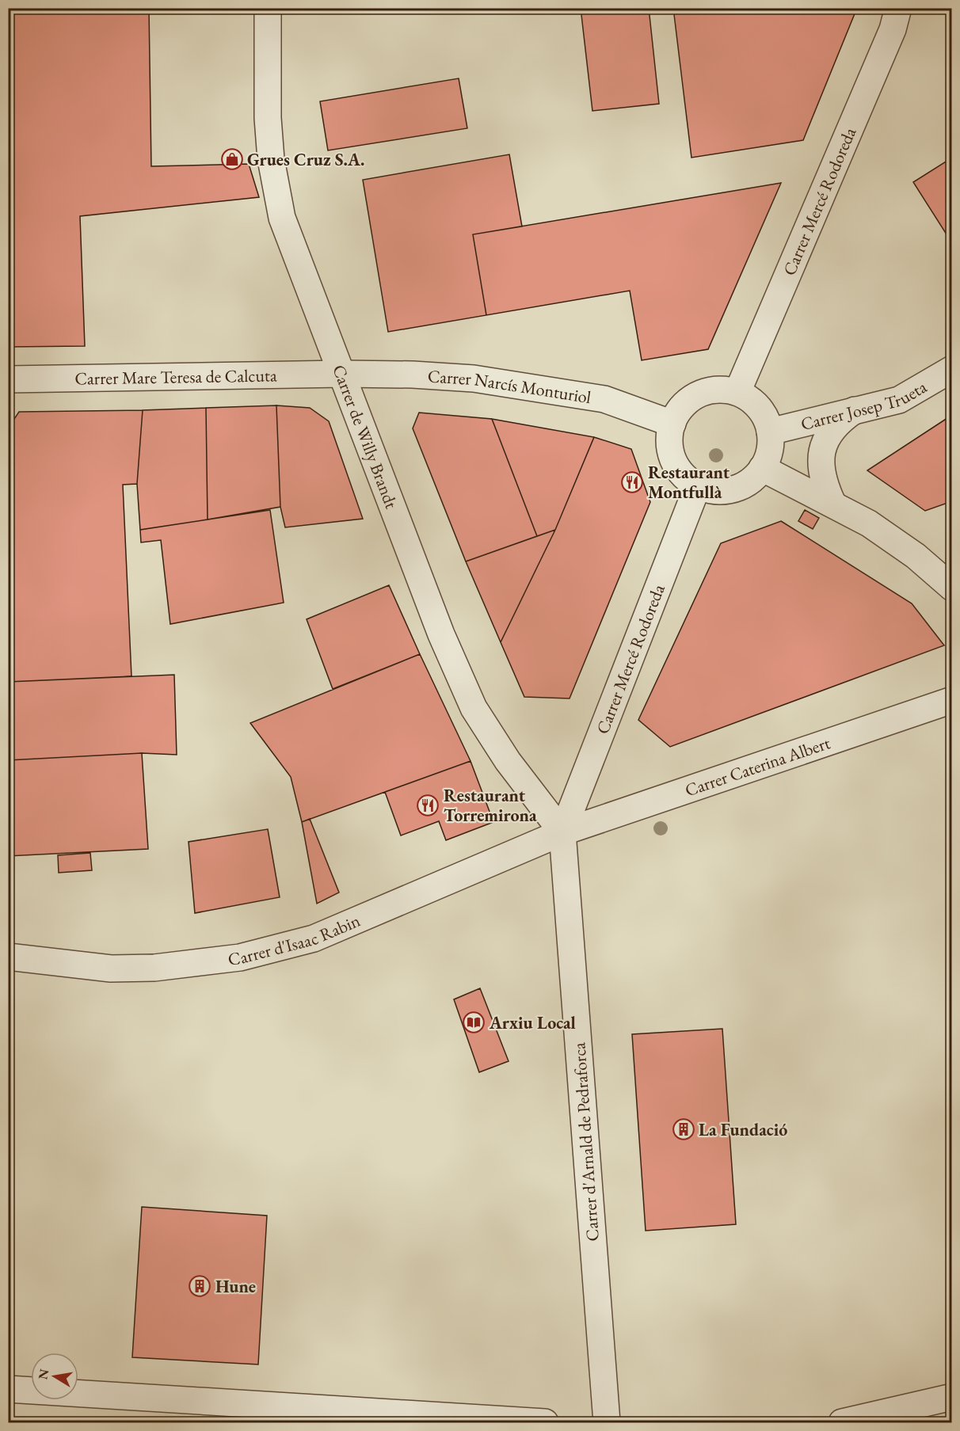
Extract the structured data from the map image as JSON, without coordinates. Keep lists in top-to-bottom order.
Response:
{
  "streets": {
    "street": [
      "Carrer Mercé Rodoreda",
      "Carrer Mare Teresa de Calcuta",
      "Carrer Narcís Monturiol",
      "Carrer Josep Trueta",
      "Carrer de Willy Brandt",
      "Carrer Caterina Albert",
      "Carrer d'Isaac Rabin",
      "Carrer d'Arnald de Pedraforca"
    ]
  },
  "crossings": [
    ["Carrer Mercé Rodoreda", "Carrer Narcís Monturiol"],
    ["Carrer Mercé Rodoreda", "Carrer Josep Trueta"],
    ["Carrer Mercé Rodoreda", "Carrer de Willy Brandt"],
    ["Carrer Mercé Rodoreda", "Carrer Caterina Albert"],
    ["Carrer Mercé Rodoreda", "Carrer d'Isaac Rabin"],
    ["Carrer Mercé Rodoreda", "Carrer d'Arnald de Pedraforca"],
    ["Carrer Mare Teresa de Calcuta", "Carrer Narcís Monturiol"],
    ["Carrer Mare Teresa de Calcuta", "Carrer de Willy Brandt"],
    ["Carrer Narcís Monturiol", "Carrer Josep Trueta"],
    ["Carrer Narcís Monturiol", "Carrer de Willy Brandt"],
    ["Carrer de Willy Brandt", "Carrer Caterina Albert"],
    ["Carrer de Willy Brandt", "Carrer d'Isaac Rabin"],
    ["Carrer de Willy Brandt", "Carrer d'Arnald de Pedraforca"],
    ["Carrer Caterina Albert", "Carrer d'Isaac Rabin"],
    ["Carrer Caterina Albert", "Carrer d'Arnald de Pedraforca"],
    ["Carrer d'Isaac Rabin", "Carrer d'Arnald de Pedraforca"]
  ],
  "places": {
    "shop": ["Grues Cruz S.A."],
    "restaurant": ["Restaurant Montfullà", "Restaurant Torremirona"],
    "library": ["Arxiu Local"],
    "building": ["La Fundació", "Hune"]
  },
  "north": "left"
}
